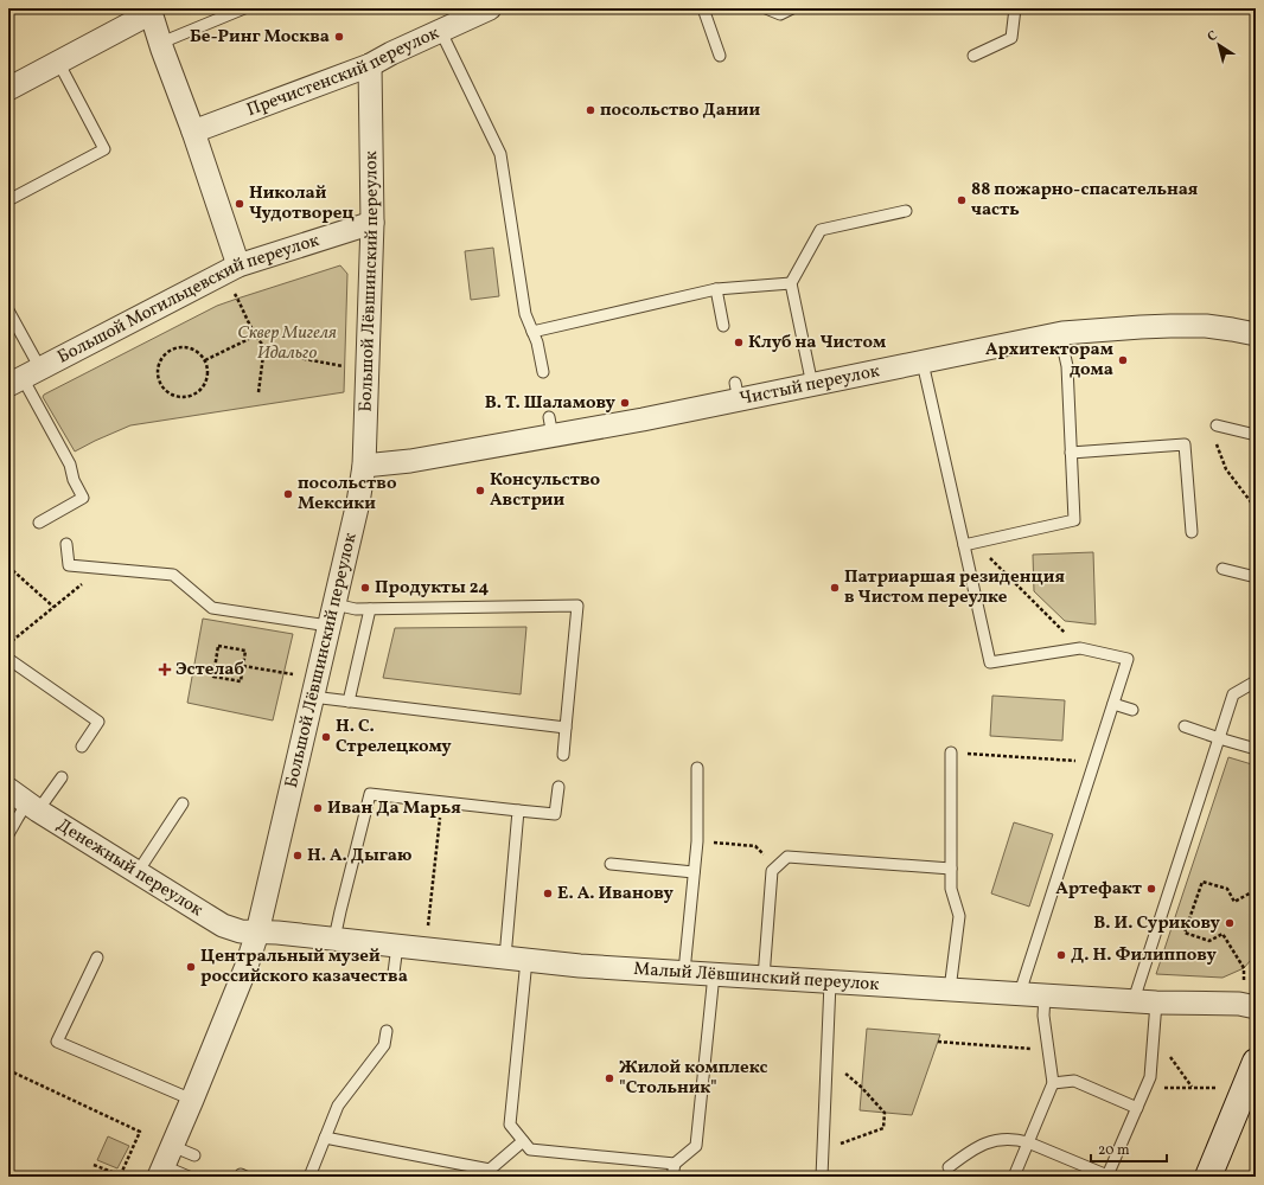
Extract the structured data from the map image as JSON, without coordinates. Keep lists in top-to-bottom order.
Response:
{
  "streets": {
    "street": [
      "Пречистенский переулок",
      "Большой Лёвшинский переулок",
      "Большой Могильцевский переулок",
      "Чистый переулок",
      "Денежный переулок",
      "Малый Лёвшинский переулок"
    ]
  },
  "crossings": [
    ["Пречистенский переулок", "Большой Лёвшинский переулок"],
    ["Большой Лёвшинский переулок", "Большой Могильцевский переулок"],
    ["Большой Лёвшинский переулок", "Чистый переулок"],
    ["Большой Лёвшинский переулок", "Денежный переулок"],
    ["Большой Лёвшинский переулок", "Малый Лёвшинский переулок"],
    ["Денежный переулок", "Малый Лёвшинский переулок"]
  ],
  "parks": ["Сквер Мигеля Идальго"],
  "places": {
    "other": [
      "Бе-Ринг Москва",
      "посольство Дании",
      "88 пожарно-спасательная часть",
      "Николай Чудотворец",
      "Клуб на Чистом",
      "Архитекторам дома",
      "В. Т. Шаламову",
      "Консульство Австрии",
      "посольство Мексики",
      "Продукты 24",
      "Патриаршая резиденция в Чистом переулке",
      "Н. С. Стрелецкому",
      "Иван Да Марья",
      "Н. А. Дыгаю",
      "Артефакт",
      "Е. А. Иванову",
      "В. И. Сурикову",
      "Д. Н. Филиппову",
      "Центральный музей российского казачества",
      "Жилой комплекс \"Стольник\""
    ],
    "health": ["Эстелаб"]
  },
  "scale_bar": "20 m",
  "north": "top left"
}
